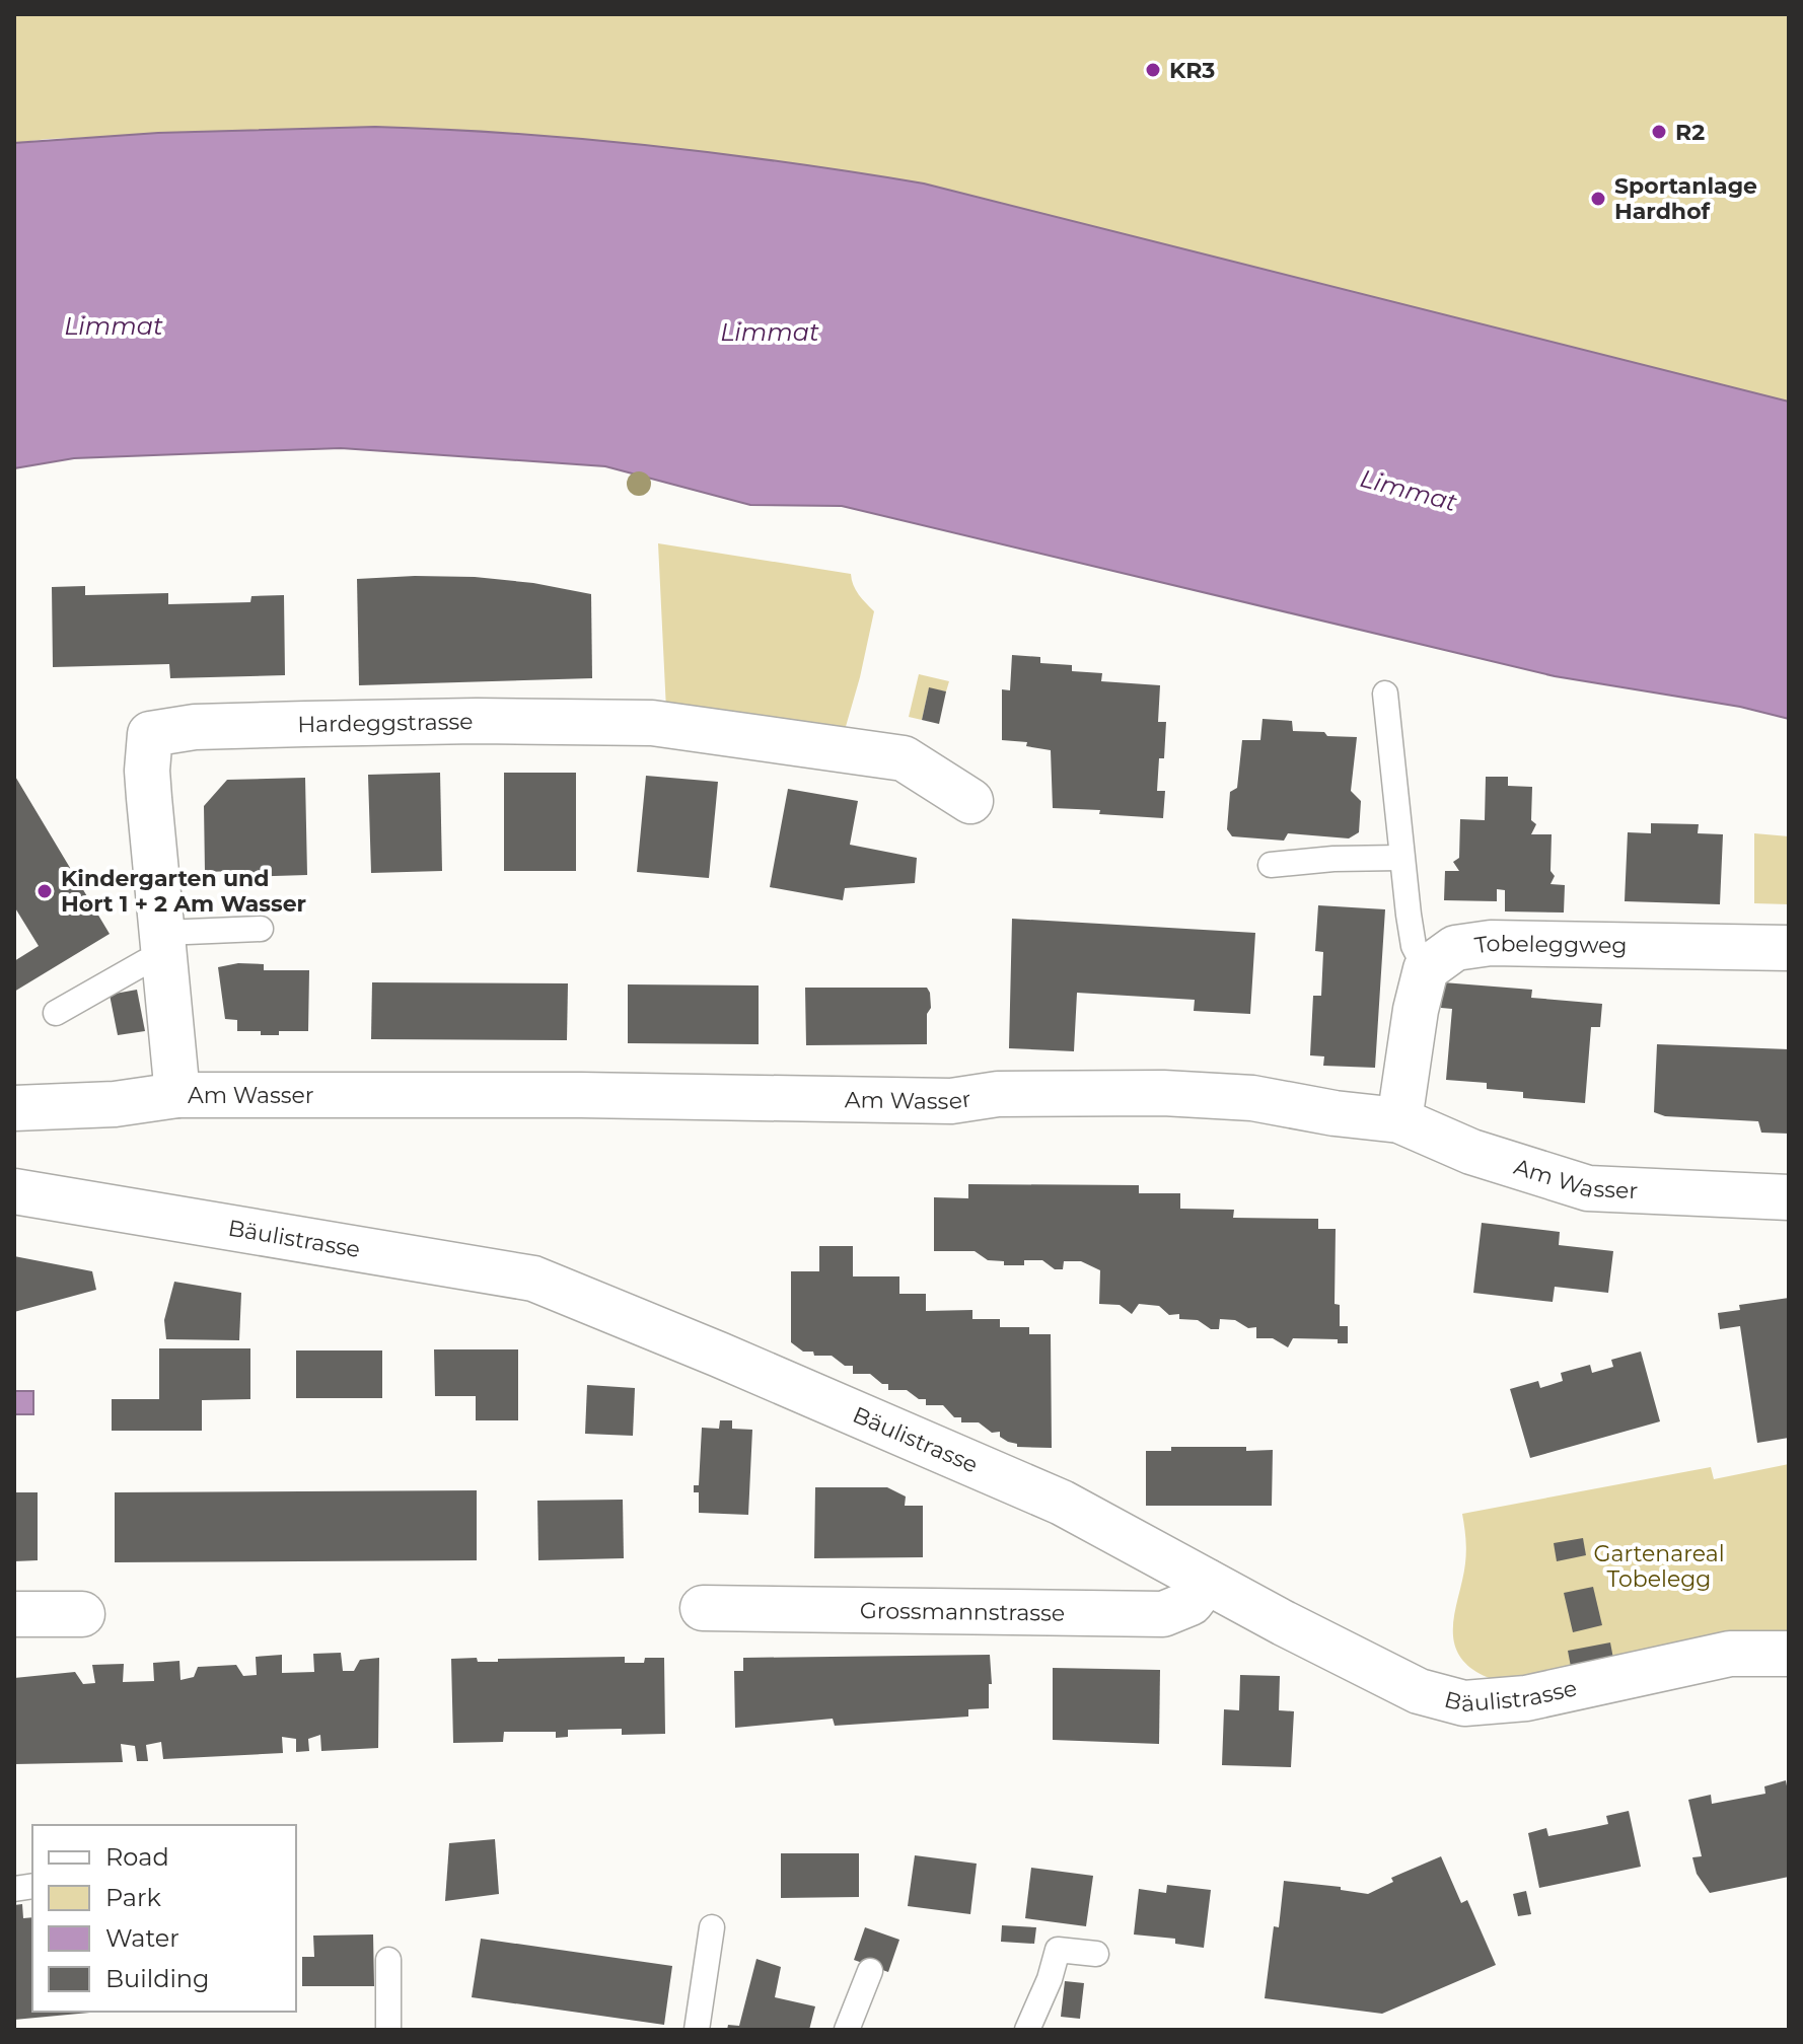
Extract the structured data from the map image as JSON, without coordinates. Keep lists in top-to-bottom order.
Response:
{
  "streets": {
    "street": [
      "Hardeggstrasse",
      "Tobeleggweg",
      "Am Wasser",
      "Bäulistrasse",
      "Grossmannstrasse"
    ]
  },
  "crossings": [
    ["Hardeggstrasse", "Am Wasser"],
    ["Bäulistrasse", "Grossmannstrasse"]
  ],
  "water": ["Limmat"],
  "parks": ["Gartenareal Tobelegg"],
  "places": [
    "KR3",
    "R2",
    "Sportanlage Hardhof",
    "Kindergarten und Hort 1 + 2 Am Wasser"
  ],
  "legend": [
    "Road",
    "Park",
    "Water",
    "Building"
  ]
}
